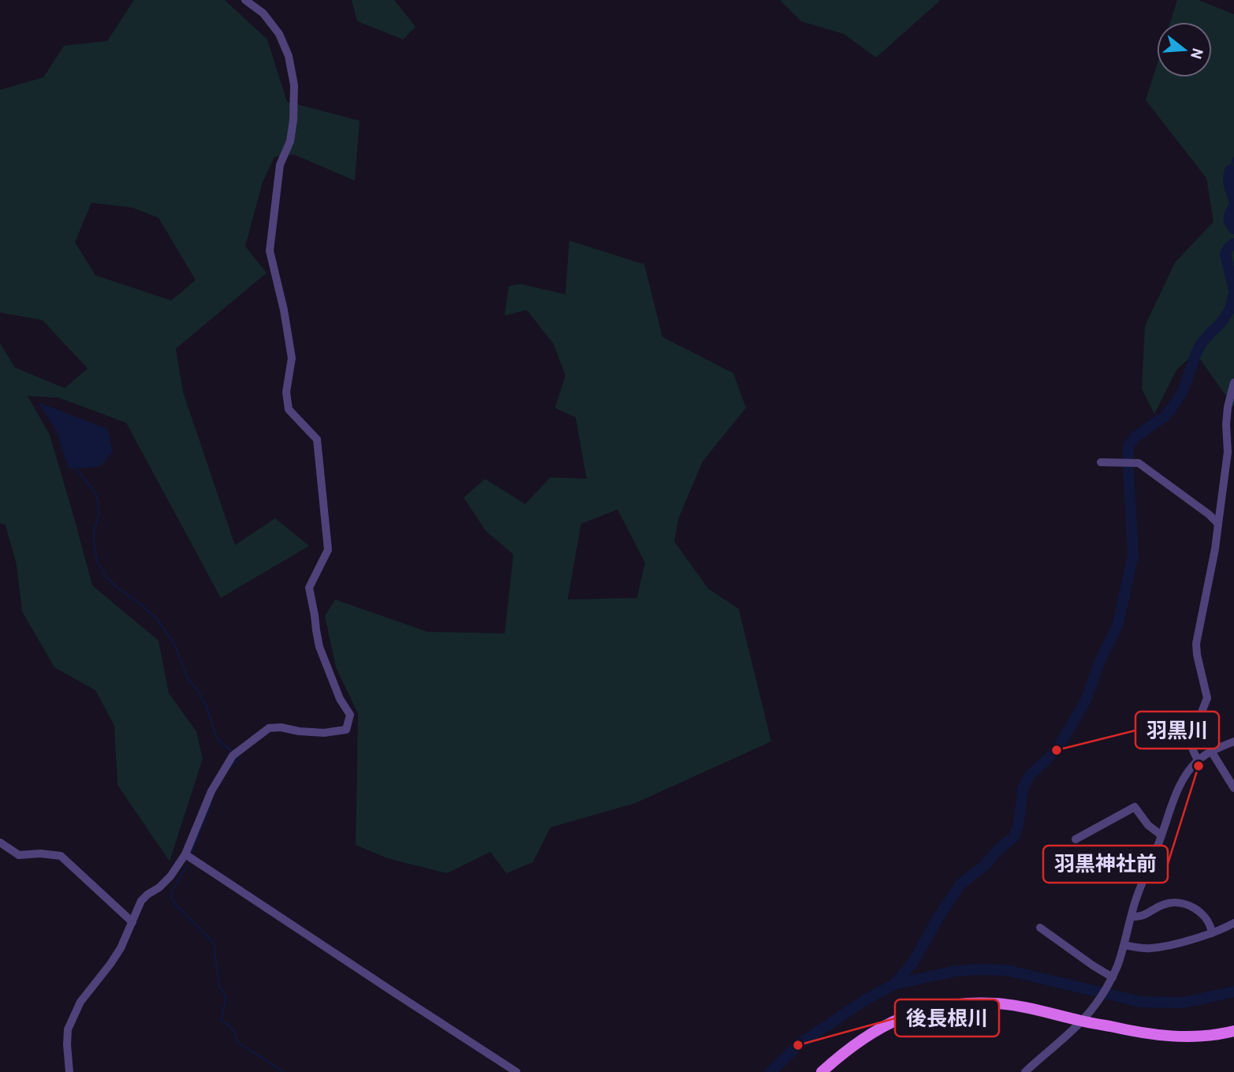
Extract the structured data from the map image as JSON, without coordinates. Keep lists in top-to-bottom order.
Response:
{
  "places": ["羽黒川", "羽黒神社前", "後長根川"],
  "north": "right"
}
